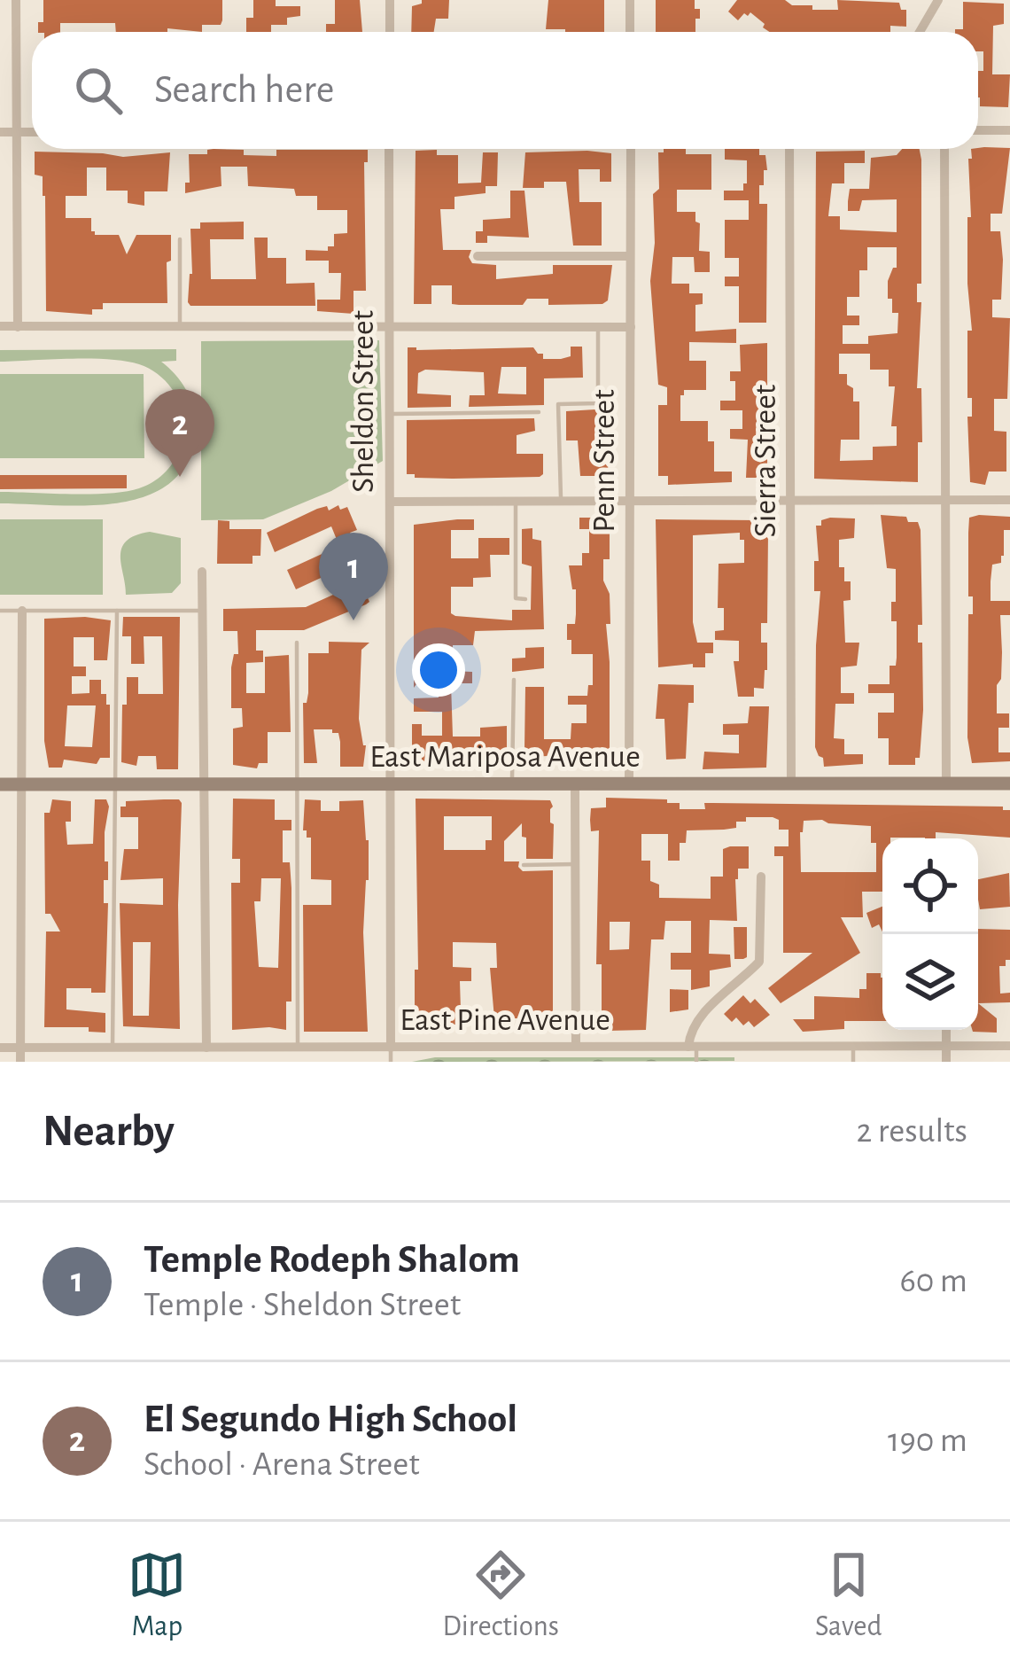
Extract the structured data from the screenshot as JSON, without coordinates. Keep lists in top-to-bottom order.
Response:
{
  "streets": {
    "street": [
      "Sheldon Street",
      "Penn Street",
      "Sierra Street",
      "East Mariposa Avenue",
      "East Pine Avenue"
    ]
  },
  "crossings": [
    ["Sheldon Street", "East Mariposa Avenue"],
    ["Sheldon Street", "East Pine Avenue"],
    ["Penn Street", "East Mariposa Avenue"],
    ["Sierra Street", "East Mariposa Avenue"]
  ],
  "page": {
    "search": "Search here",
    "pins": ["2", "1"],
    "heading": ["Nearby", "2 results"],
    "list": [
      {
        "mark": "1",
        "name": "Temple Rodeph Shalom",
        "note": "Temple · Sheldon Street",
        "value": "60 m"
      },
      {
        "mark": "2",
        "name": "El Segundo High School",
        "note": "School · Arena Street",
        "value": "190 m"
      }
    ],
    "nav": ["Map", "Directions", "Saved"]
  }
}
